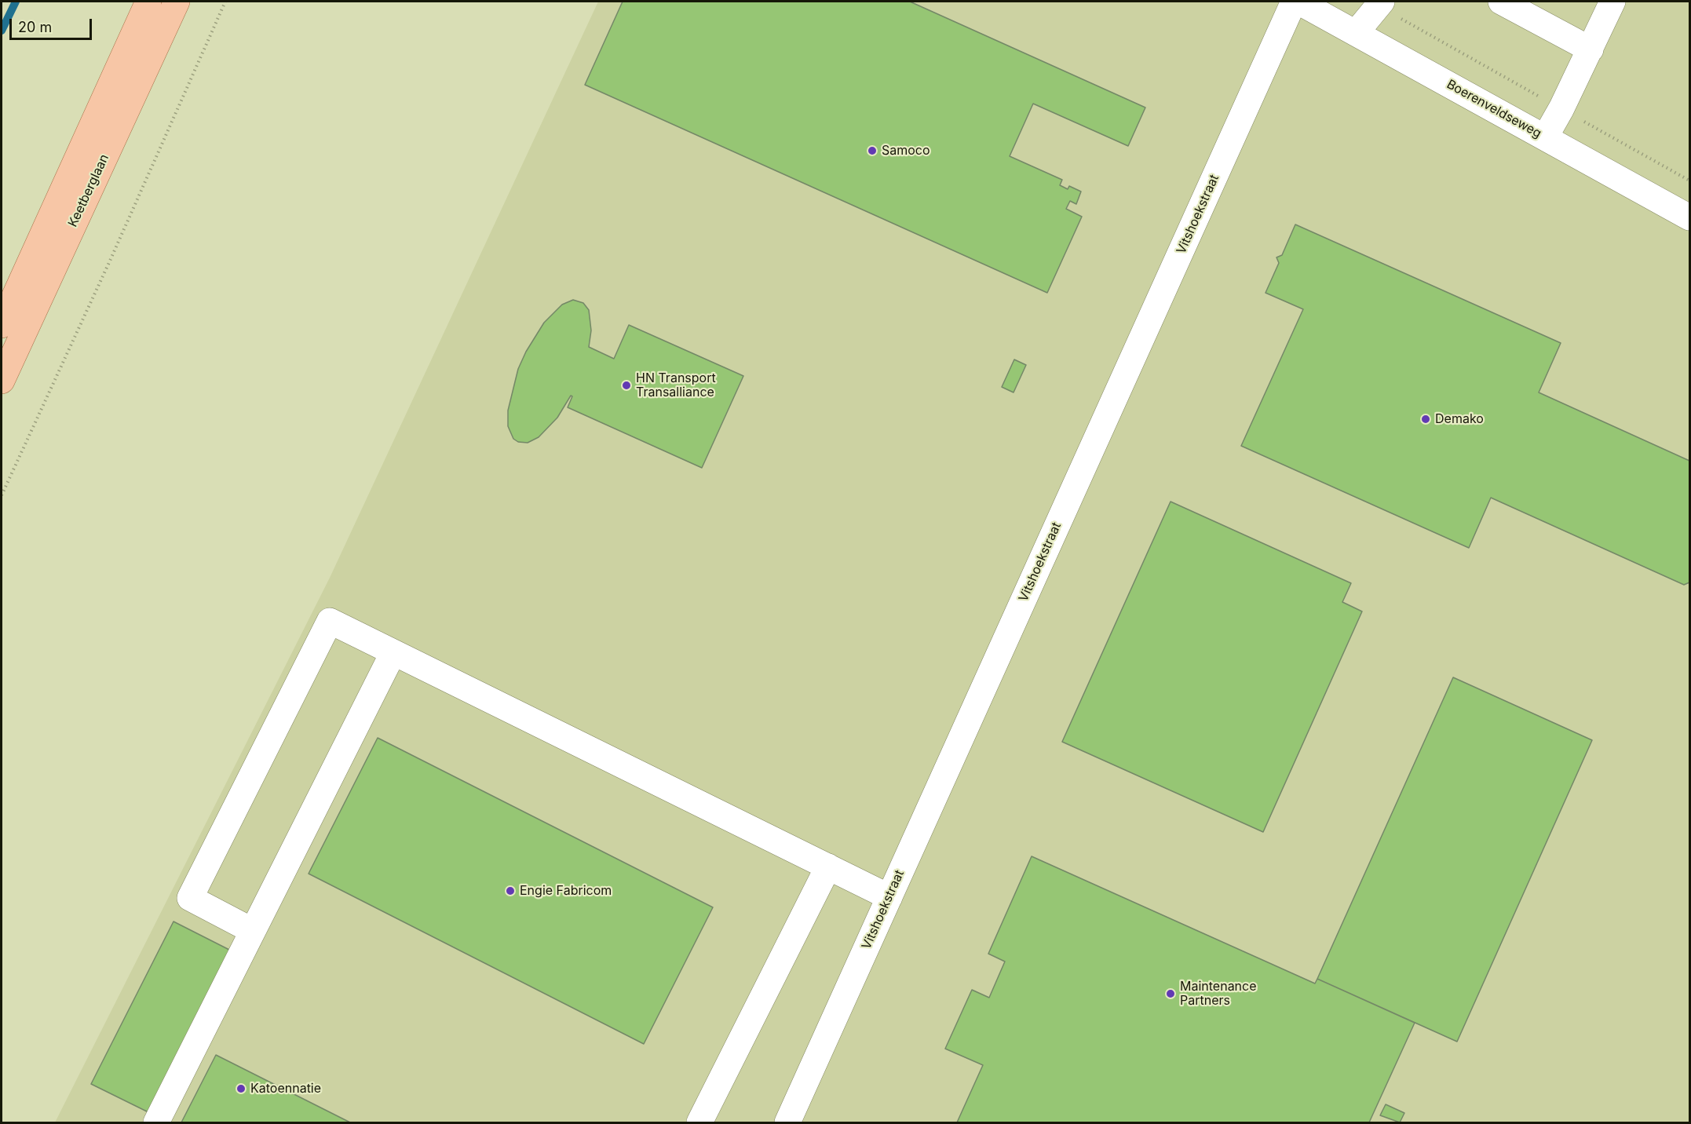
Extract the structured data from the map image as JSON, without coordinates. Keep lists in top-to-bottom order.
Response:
{
  "streets": {
    "main road": ["Keetberglaan"],
    "street": ["Boerenveldseweg", "Vitshoekstraat"]
  },
  "places": [
    "Samoco",
    "HN Transport Transalliance",
    "Demako",
    "Engie Fabricom",
    "Maintenance Partners",
    "Katoennatie"
  ],
  "scale_bar": "20 m"
}
